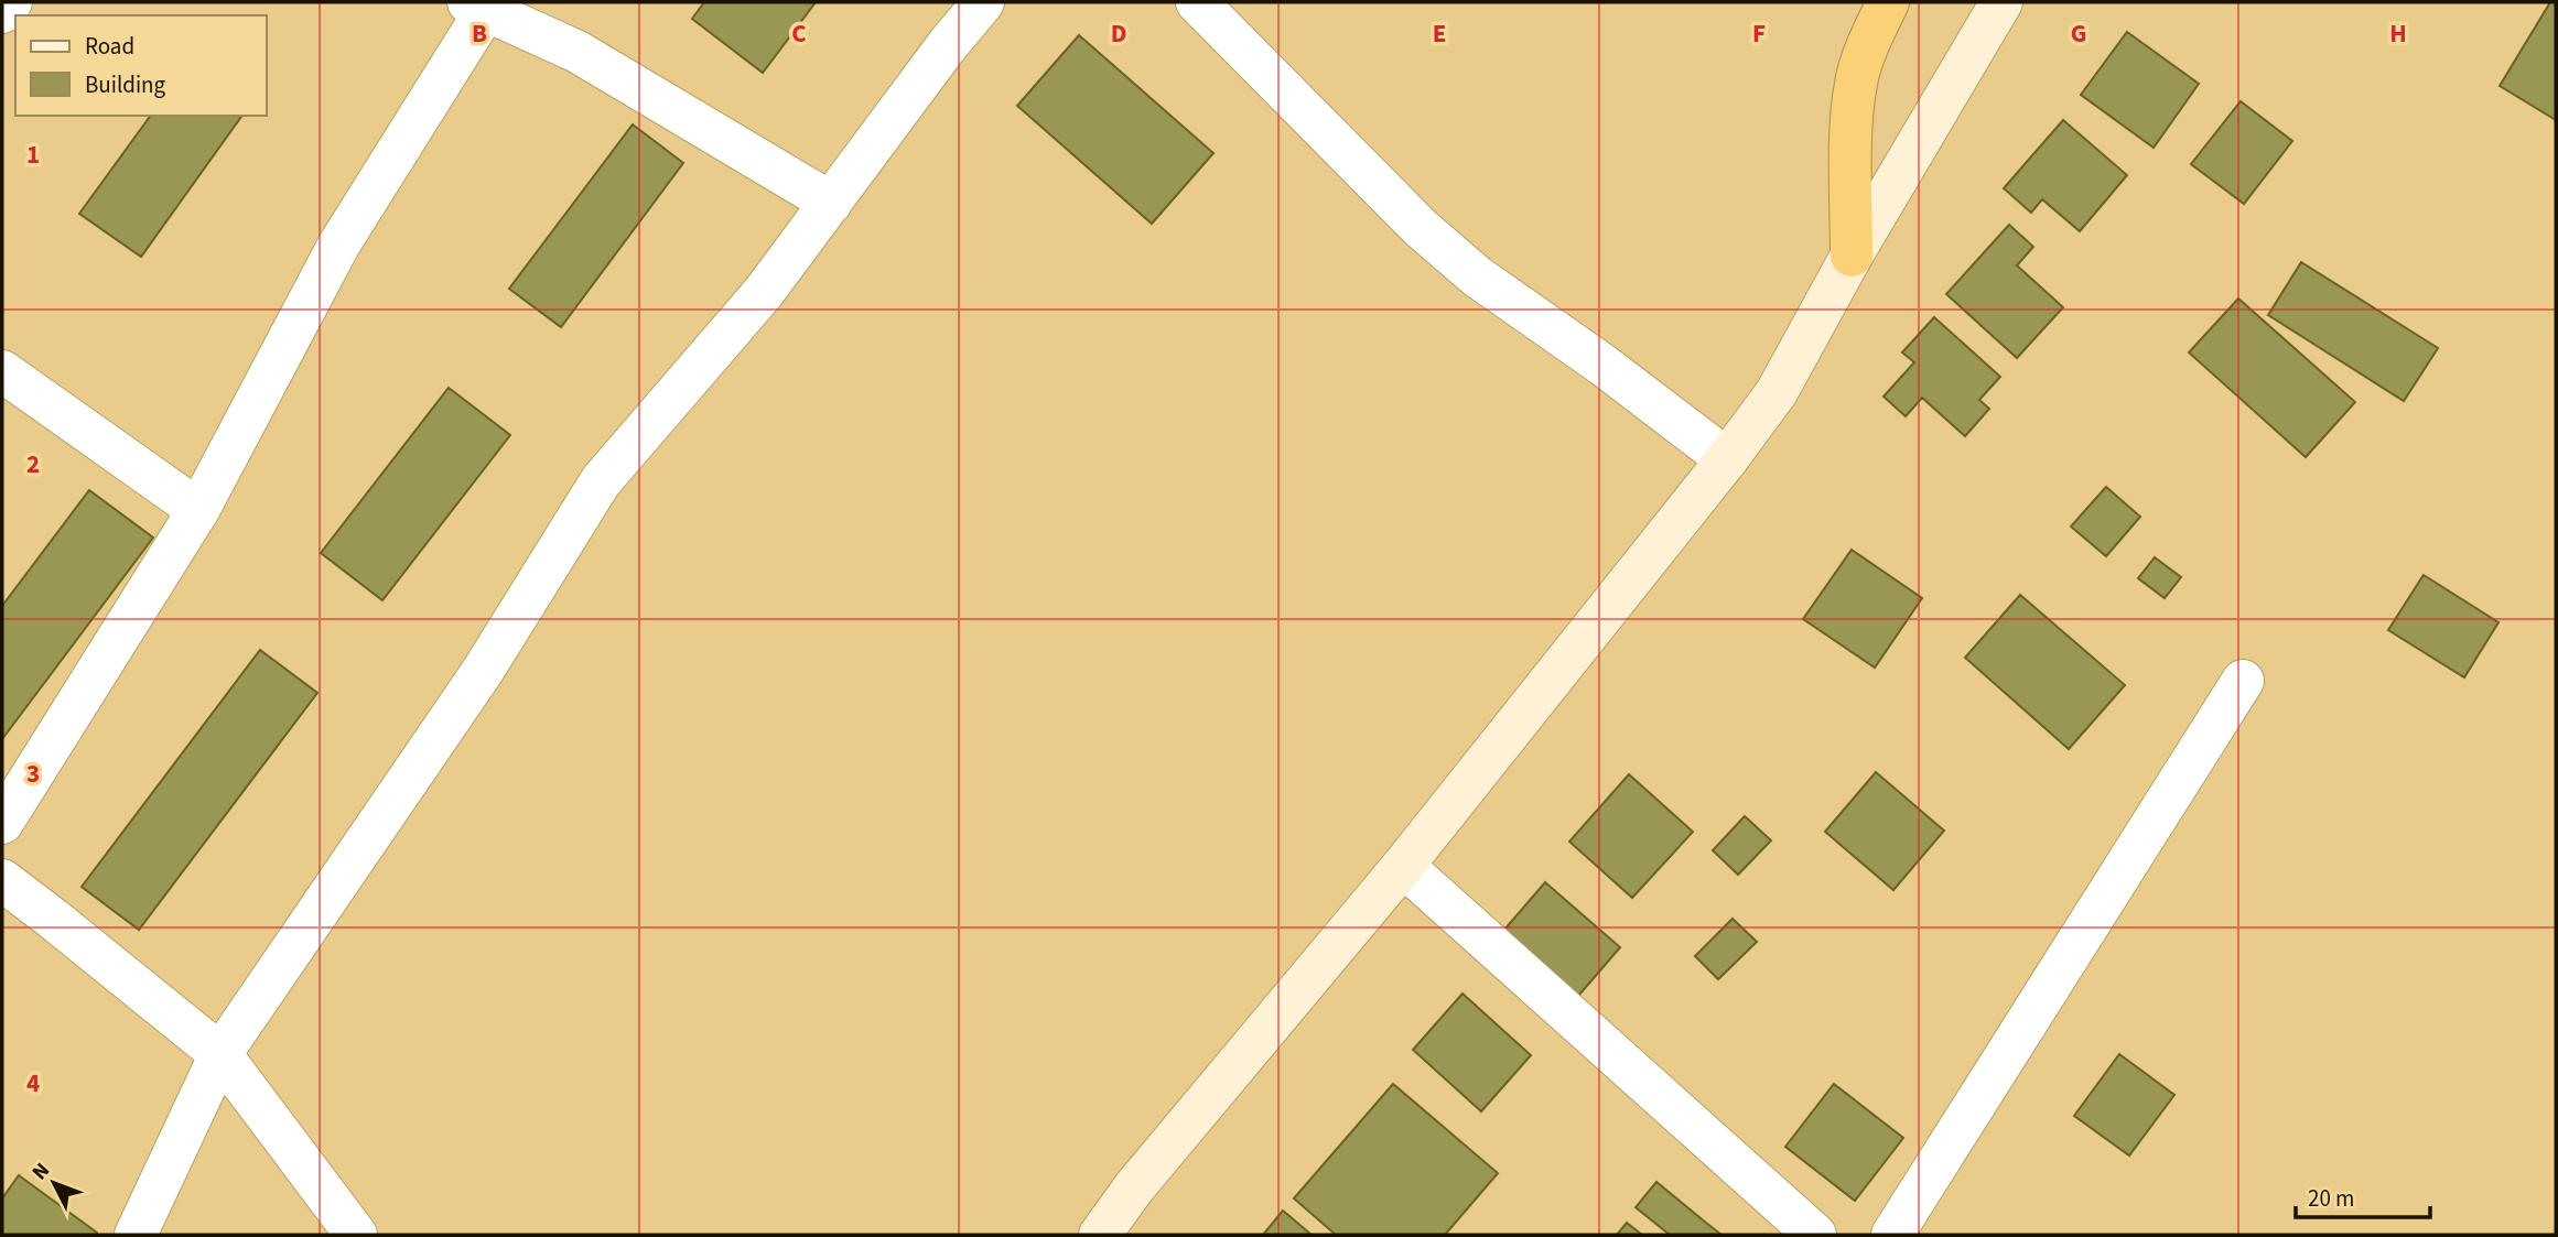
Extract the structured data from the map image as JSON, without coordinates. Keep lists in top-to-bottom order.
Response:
{
  "legend": ["Road", "Building"],
  "scale_bar": "20 m",
  "north": "top left",
  "grid": {
    "columns": [
      "B",
      "C",
      "D",
      "E",
      "F",
      "G",
      "H"
    ],
    "rows": [
      "1",
      "2",
      "3",
      "4"
    ]
  }
}
